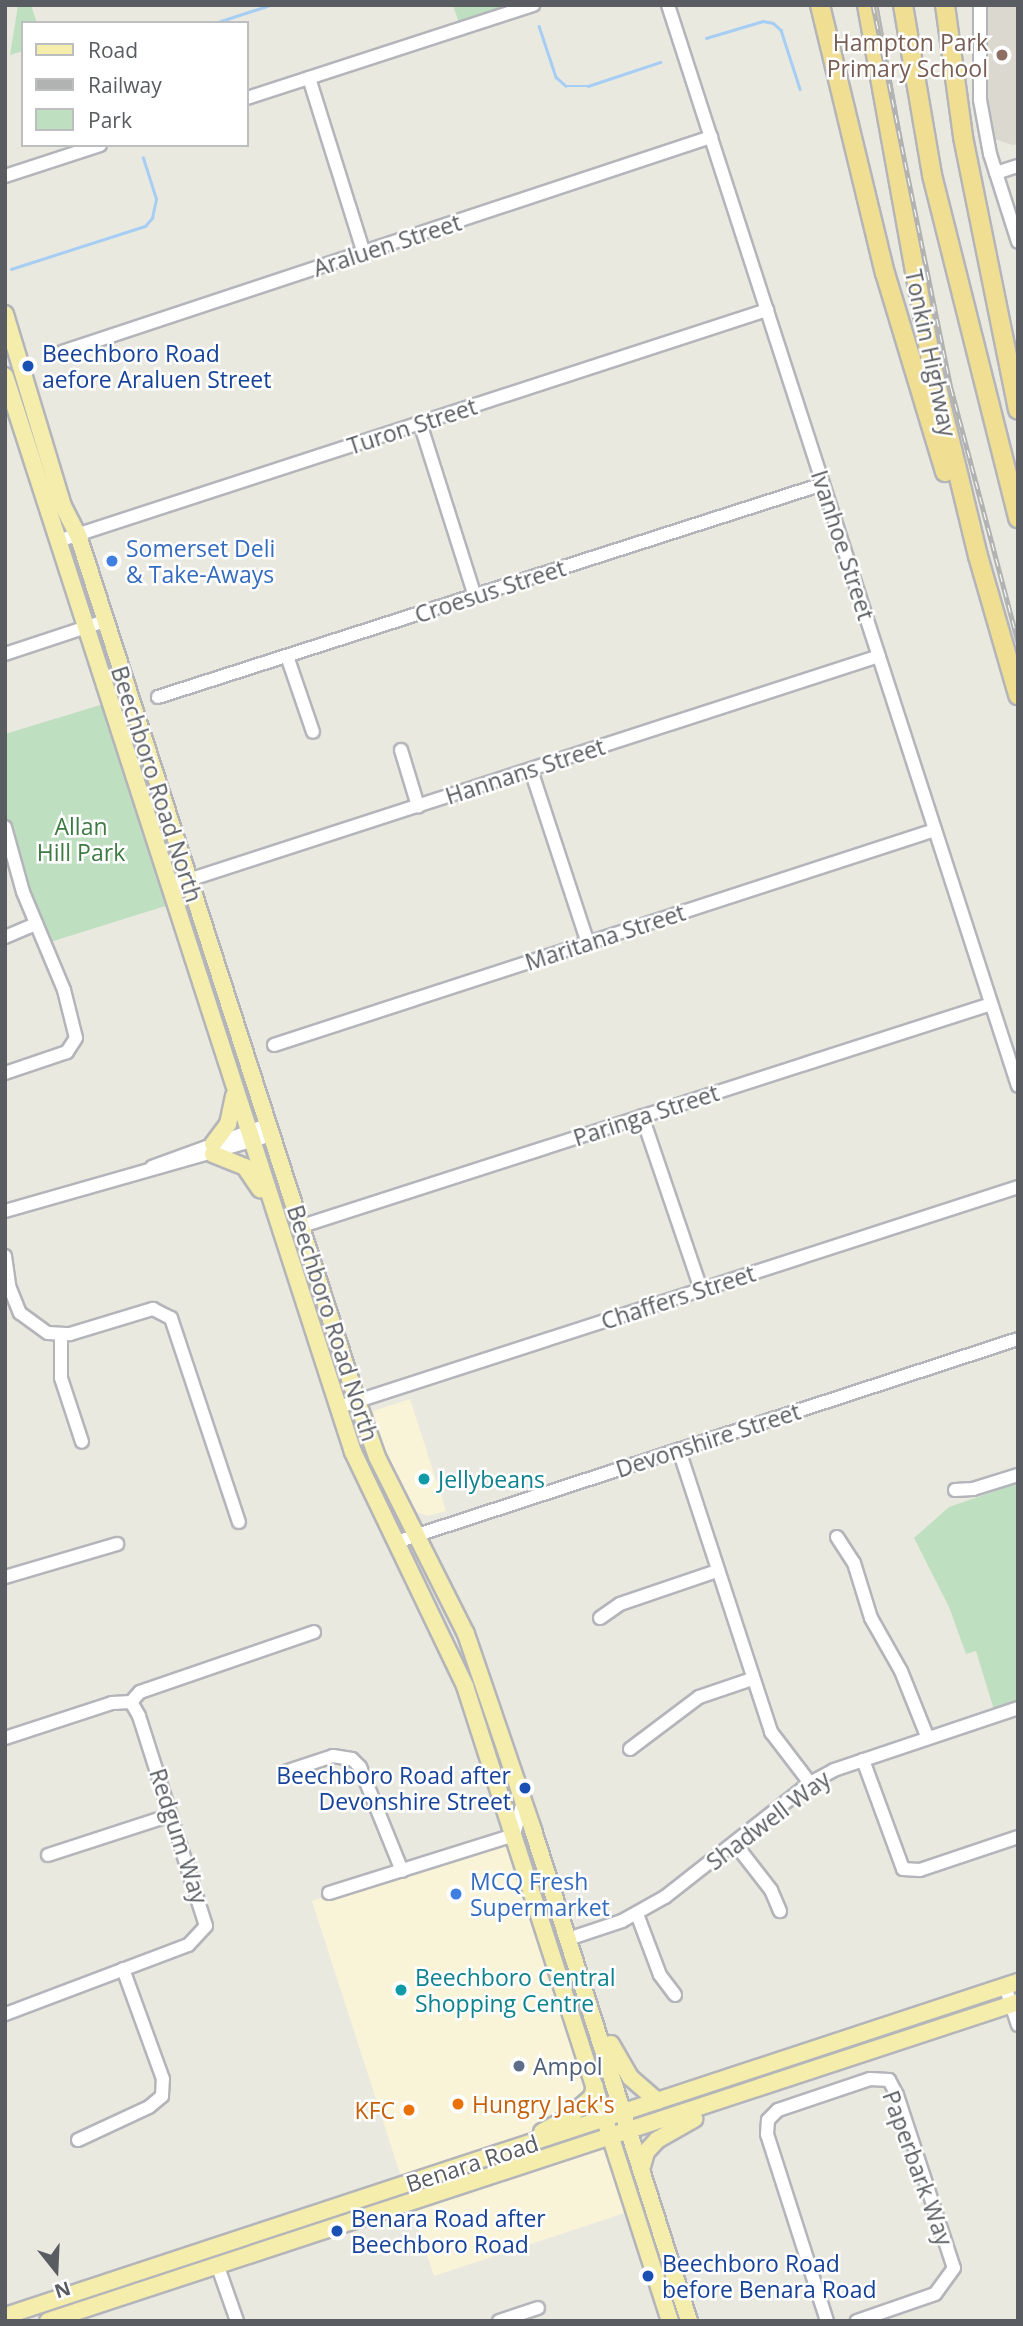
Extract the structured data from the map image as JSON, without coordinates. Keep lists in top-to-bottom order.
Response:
{
  "streets": {
    "highway": ["Tonkin Highway"],
    "main road": ["Beechboro Road North", "Benara Road"],
    "street": [
      "Araluen Street",
      "Turon Street",
      "Ivanhoe Street",
      "Croesus Street",
      "Hannans Street",
      "Maritana Street",
      "Paringa Street",
      "Chaffers Street",
      "Devonshire Street",
      "Shadwell Way",
      "Redgum Way",
      "Paperbark Way"
    ]
  },
  "crossings": [
    ["Araluen Street", "Ivanhoe Street"],
    ["Turon Street", "Ivanhoe Street"],
    ["Turon Street", "Beechboro Road North"],
    ["Ivanhoe Street", "Croesus Street"],
    ["Ivanhoe Street", "Hannans Street"],
    ["Ivanhoe Street", "Maritana Street"],
    ["Ivanhoe Street", "Paringa Street"],
    ["Hannans Street", "Beechboro Road North"],
    ["Beechboro Road North", "Paringa Street"],
    ["Beechboro Road North", "Chaffers Street"],
    ["Beechboro Road North", "Devonshire Street"],
    ["Beechboro Road North", "Shadwell Way"],
    ["Beechboro Road North", "Benara Road"]
  ],
  "parks": ["Allan Hill Park"],
  "places": [
    "Hampton Park Primary School",
    "Beechboro Road aefore Araluen Street",
    "Somerset Deli & Take-Aways",
    "Jellybeans",
    "Beechboro Road after Devonshire Street",
    "MCQ Fresh Supermarket",
    "Beechboro Central Shopping Centre",
    "Ampol",
    "Hungry Jack's",
    "KFC",
    "Benara Road after Beechboro Road",
    "Beechboro Road before Benara Road"
  ],
  "legend": ["Road", "Railway", "Park"],
  "north": "bottom"
}
